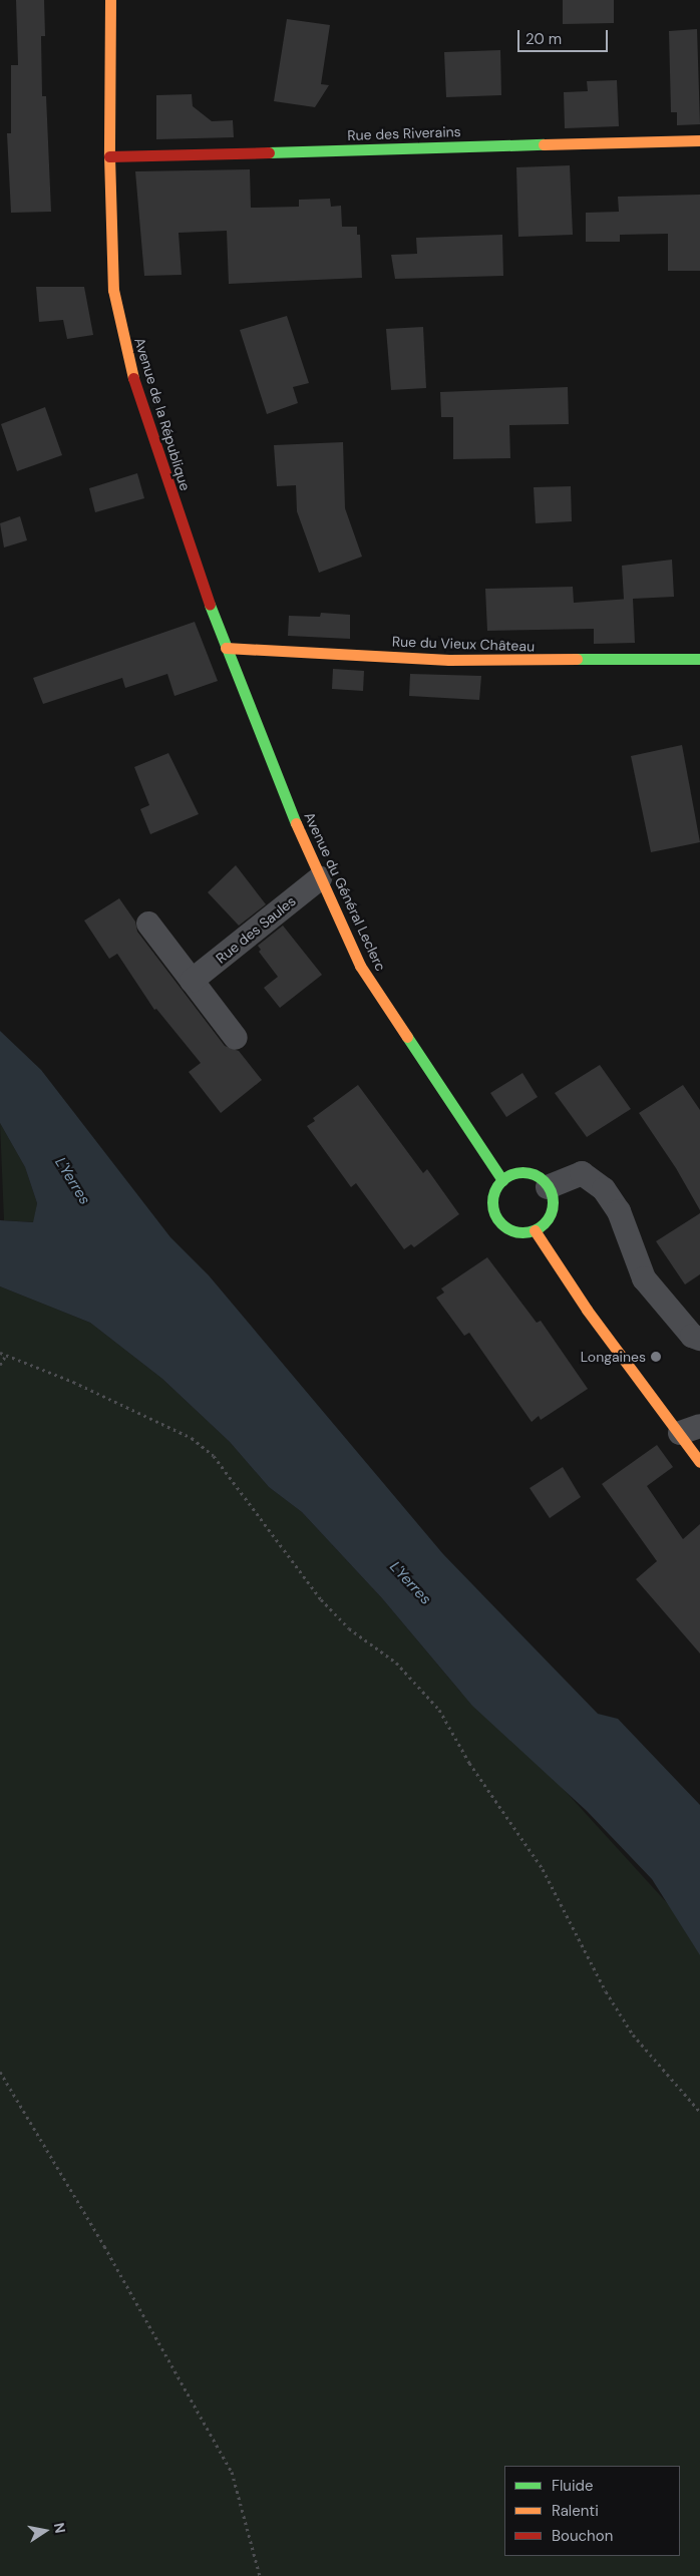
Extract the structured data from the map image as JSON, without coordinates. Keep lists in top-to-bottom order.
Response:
{
  "streets": {
    "street": [
      "Rue des Riverains",
      "Avenue de la République",
      "Rue du Vieux Château",
      "Avenue du Général Leclerc",
      "Rue des Saules"
    ]
  },
  "crossings": [
    ["Rue des Riverains", "Avenue de la République"],
    ["Avenue de la République", "Rue du Vieux Château"],
    ["Avenue de la République", "Avenue du Général Leclerc"],
    ["Rue du Vieux Château", "Avenue du Général Leclerc"],
    ["Avenue du Général Leclerc", "Rue des Saules"]
  ],
  "water": ["L'Yerres"],
  "places": ["Longaines"],
  "legend": ["Fluide", "Ralenti", "Bouchon"],
  "scale_bar": "20 m",
  "north": "right"
}
